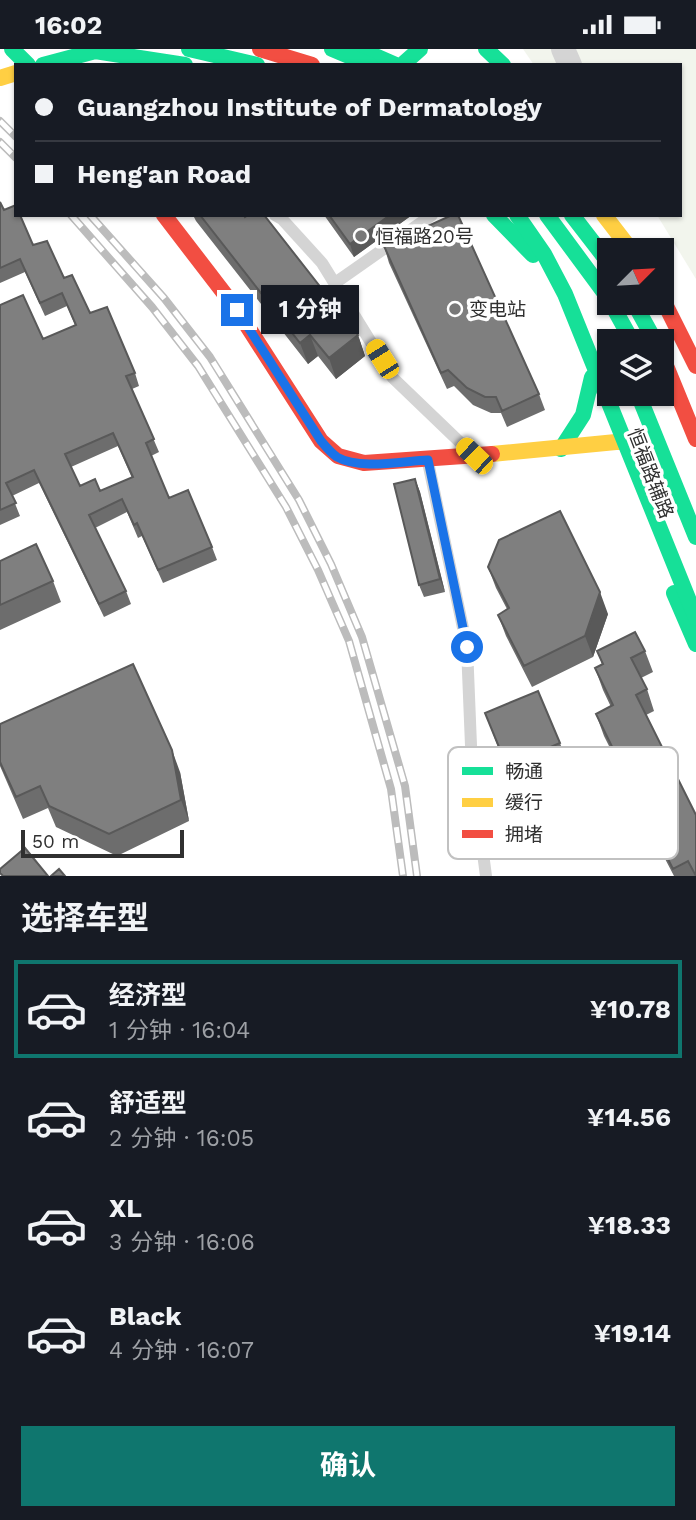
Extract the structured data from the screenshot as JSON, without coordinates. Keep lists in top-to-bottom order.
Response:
{
  "streets": {
    "main road": ["恒福路辅路"]
  },
  "places": ["恒福路20号", "变电站"],
  "legend": ["畅通", "缓行", "拥堵"],
  "scale_bar": "50 m",
  "north": "top right",
  "page": {
    "status": "16:02",
    "banner": ["Guangzhou Institute of Dermatology", "Heng'an Road"],
    "bubble": "1 分钟",
    "scale": "50 m",
    "heading": "选择车型",
    "list": [
      {
        "name": "经济型",
        "note": "1 分钟 · 16:04",
        "value": "¥10.78"
      },
      {
        "name": "舒适型",
        "note": "2 分钟 · 16:05",
        "value": "¥14.56"
      },
      {
        "name": "XL",
        "note": "3 分钟 · 16:06",
        "value": "¥18.33"
      },
      {
        "name": "Black",
        "note": "4 分钟 · 16:07",
        "value": "¥19.14"
      }
    ],
    "buttons": "确认"
  }
}
